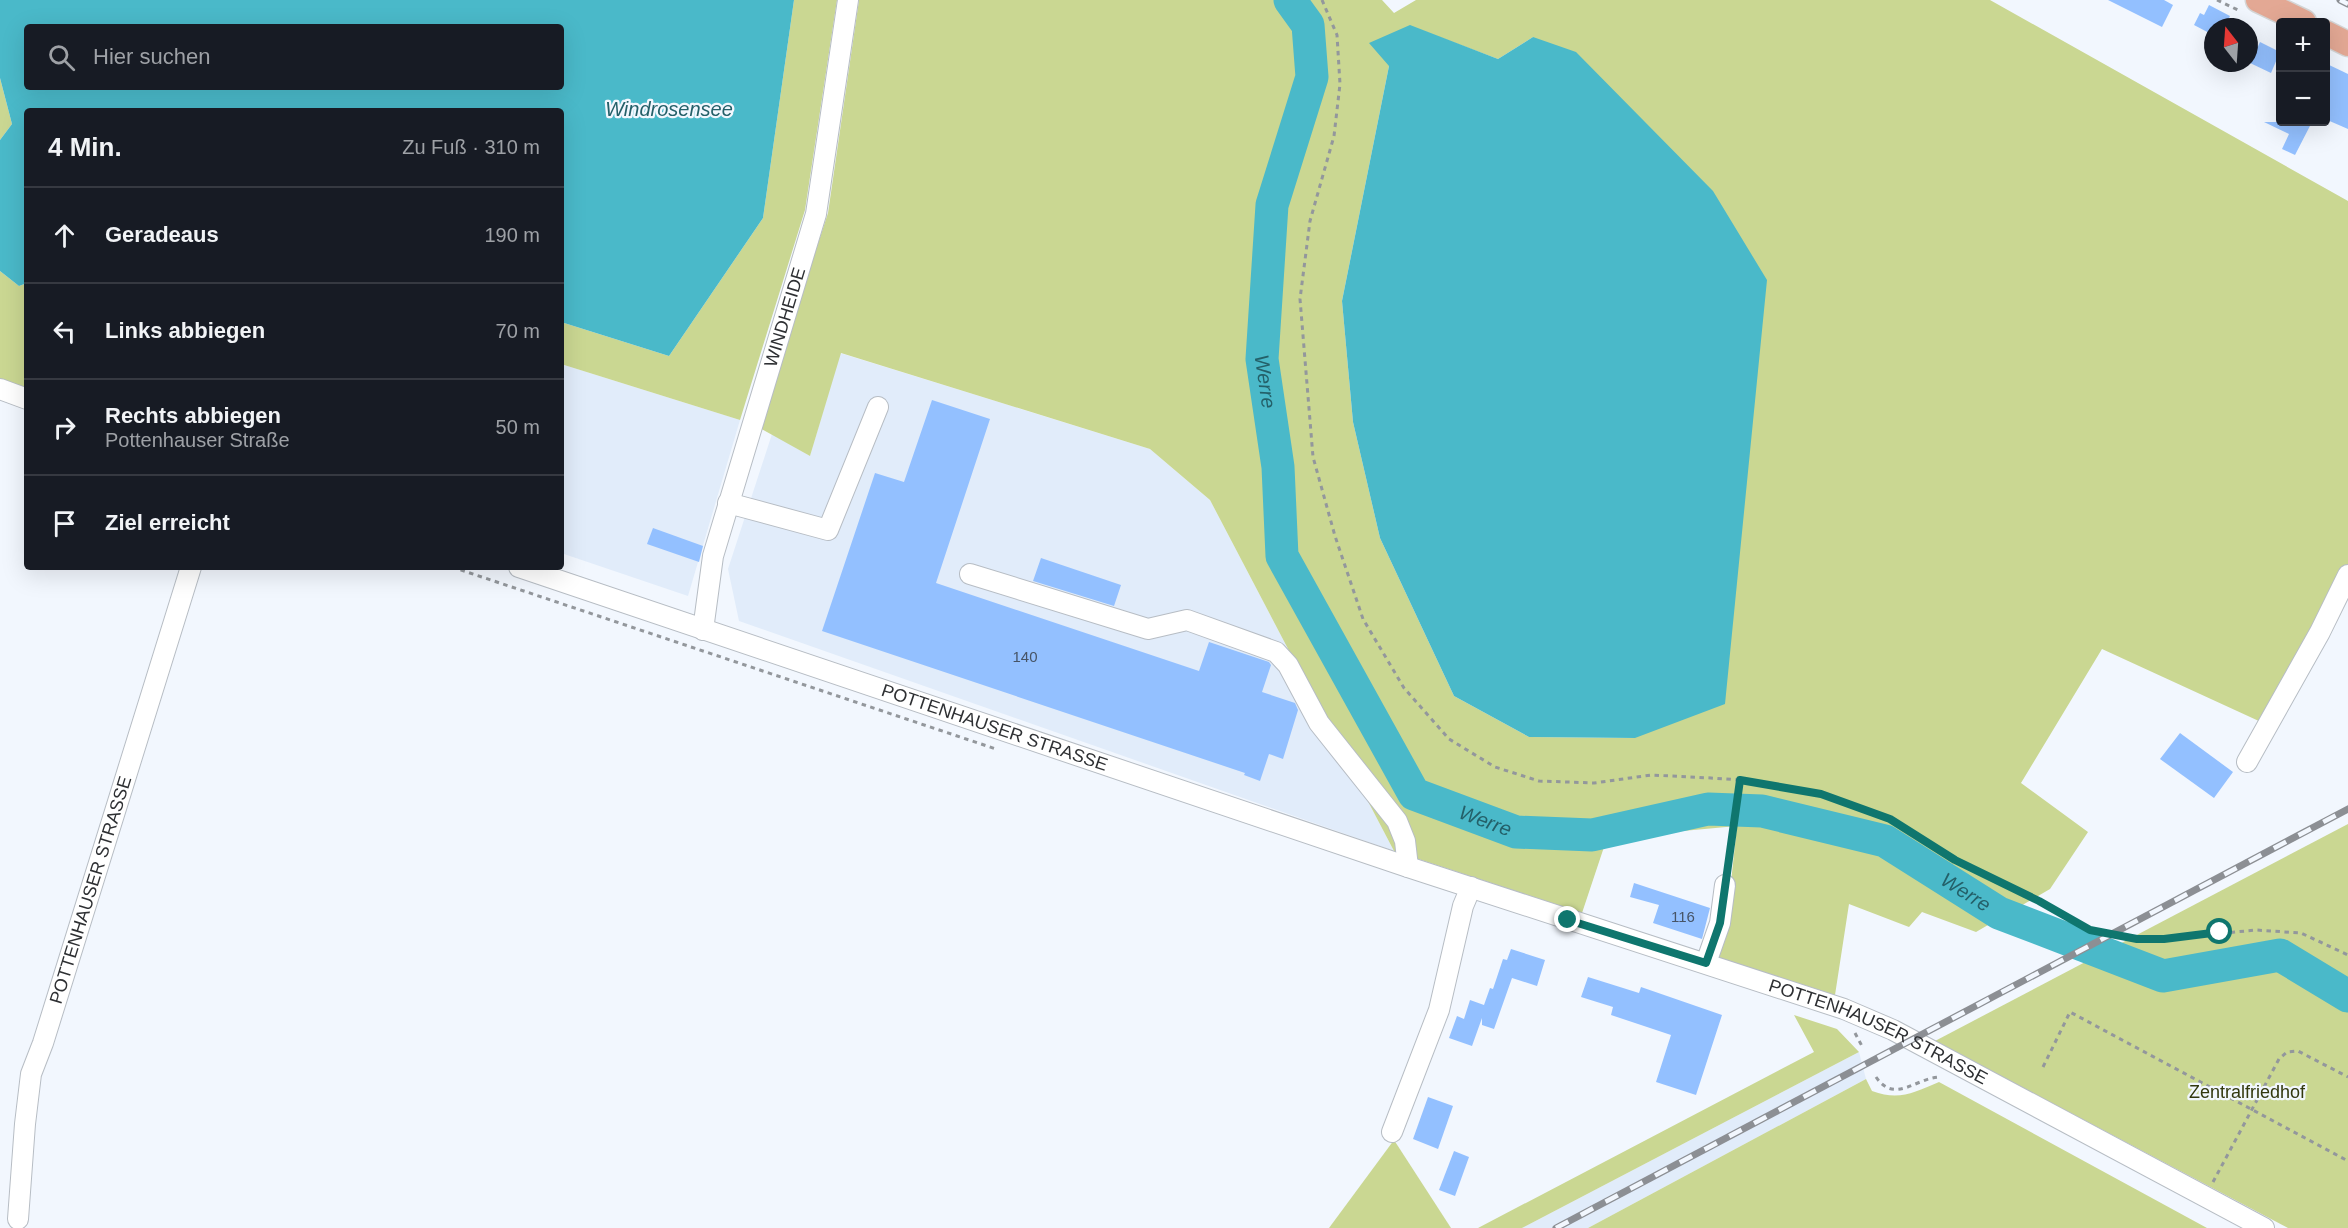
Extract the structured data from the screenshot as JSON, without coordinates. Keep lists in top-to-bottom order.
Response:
{
  "streets": {
    "street": ["WINDHEIDE", "POTTENHAUSER STRASSE"]
  },
  "crossings": [
    ["WINDHEIDE", "POTTENHAUSER STRASSE"]
  ],
  "water": ["Windrosensee", "Werre"],
  "parks": ["Zentralfriedhof"],
  "house_numbers": ["140", "116"],
  "north": "top",
  "page": {
    "map_buttons": ["+", "−"],
    "search": "Hier suchen",
    "heading": ["4 Min.", "Zu Fuß · 310 m"],
    "list": [
      ["Geradeaus", "190 m"],
      ["Links abbiegen", "70 m"],
      ["Rechts abbiegen", "Pottenhauser Straße", "50 m"],
      "Ziel erreicht"
    ]
  }
}
